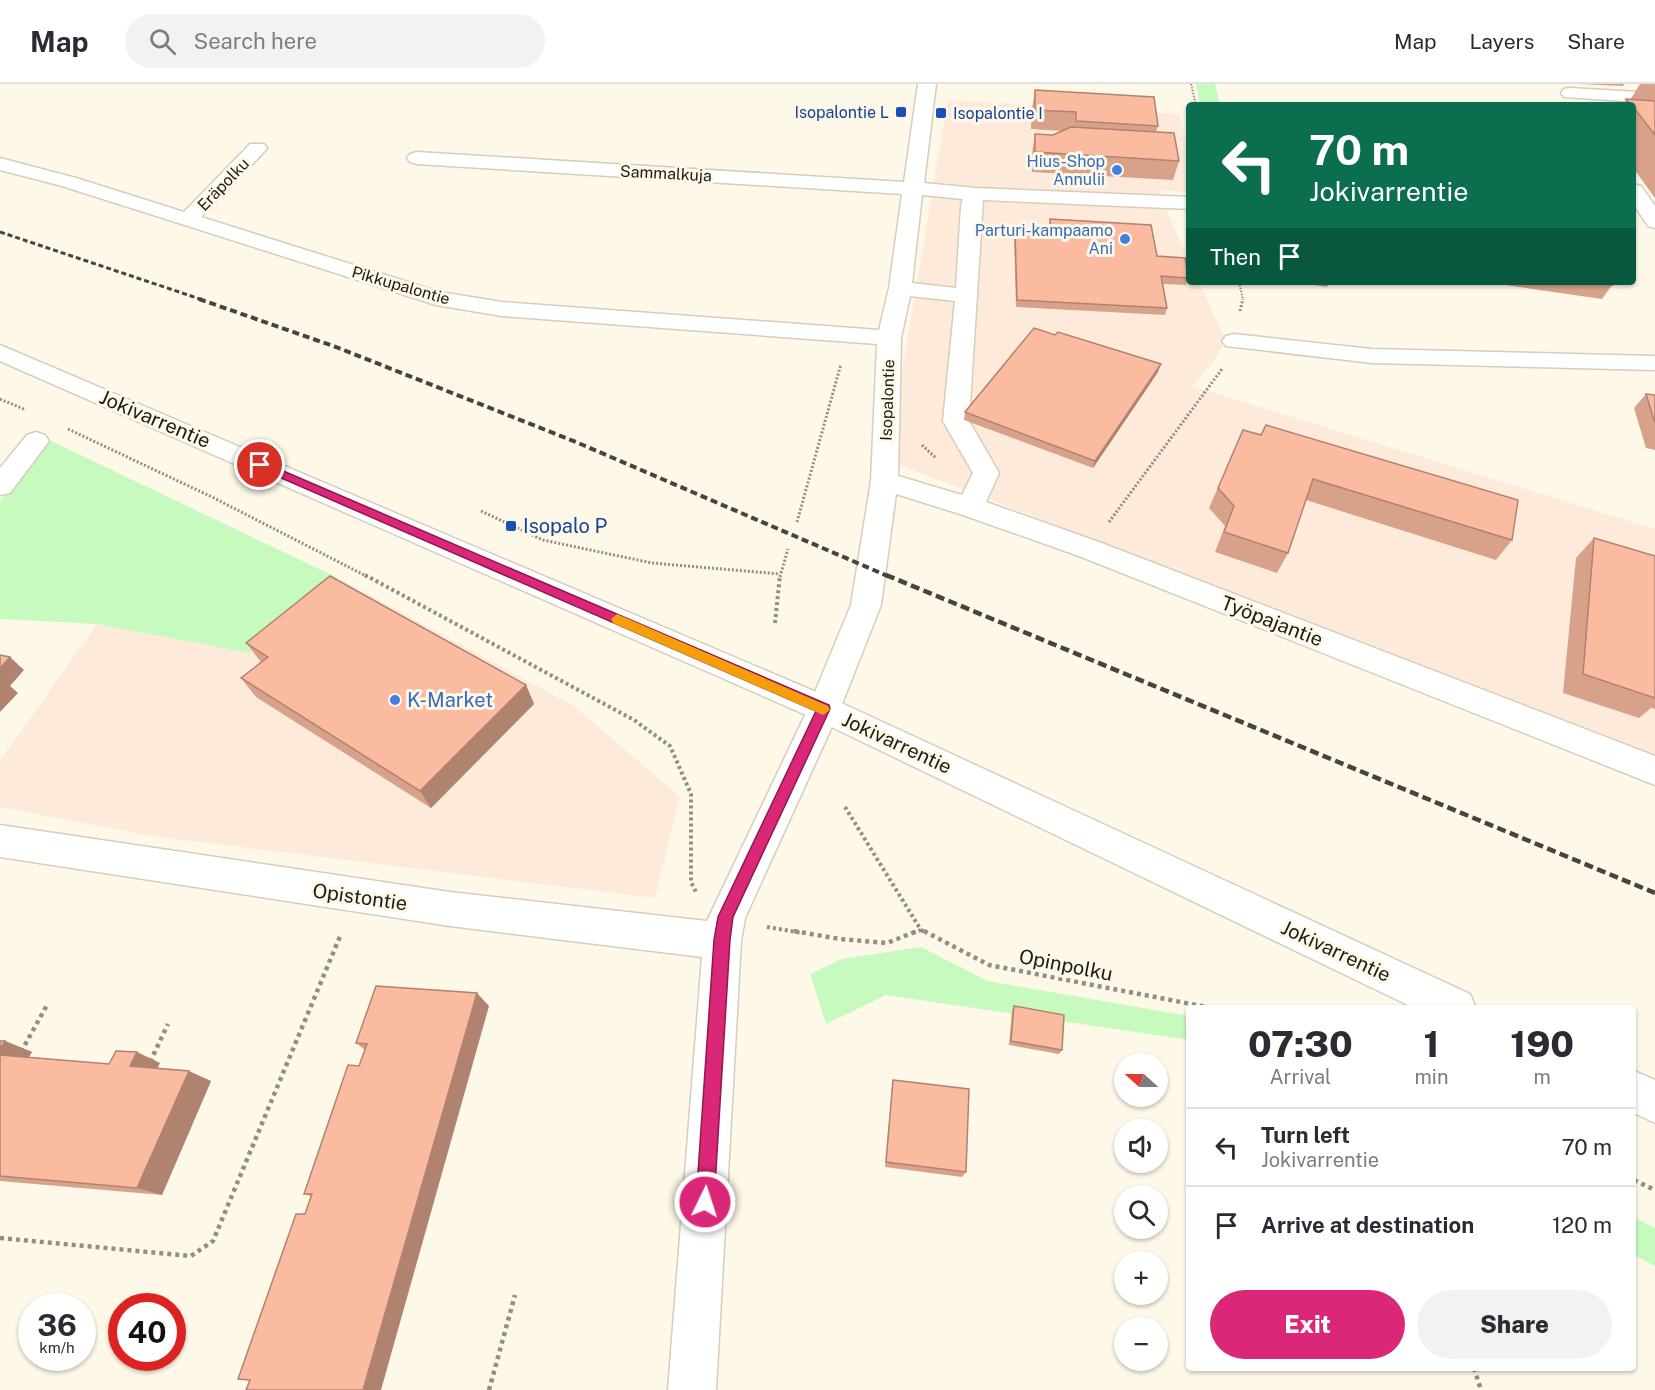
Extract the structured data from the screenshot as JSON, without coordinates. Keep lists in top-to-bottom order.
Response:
{
  "streets": {
    "main road": [
      "Sammalkuja",
      "Eräpolku",
      "Pikkupalontie",
      "Isopalontie",
      "Jokivarrentie",
      "Työpajantie",
      "Opistontie"
    ],
    "path": ["Opinpolku"]
  },
  "crossings": [
    ["Sammalkuja", "Isopalontie"],
    ["Eräpolku", "Pikkupalontie"],
    ["Pikkupalontie", "Isopalontie"],
    ["Isopalontie", "Jokivarrentie"],
    ["Isopalontie", "Työpajantie"],
    ["Isopalontie", "Opistontie"]
  ],
  "places": {
    "transit": ["Isopalontie L", "Isopalontie I", "Isopalo P"],
    "other": ["Hius-Shop Annulii", "Parturi-kampaamo Ani", "K-Market"]
  },
  "north": "left",
  "page": {
    "header": "Map",
    "search": "Search here",
    "nav": ["Map", "Layers", "Share"],
    "turn": ["70 m", "Jokivarrentie"],
    "then": "Then",
    "eta": [
      "07:30",
      "Arrival",
      "1",
      "min",
      "190",
      "m"
    ],
    "map_buttons": ["+", "−"],
    "list": [
      {
        "name": "Turn left",
        "note": "Jokivarrentie",
        "value": "70 m"
      },
      {
        "name": "Arrive at destination",
        "value": "120 m"
      }
    ],
    "buttons": ["Exit", "Share"],
    "speed": "36 km/h",
    "limit": "40"
  }
}
